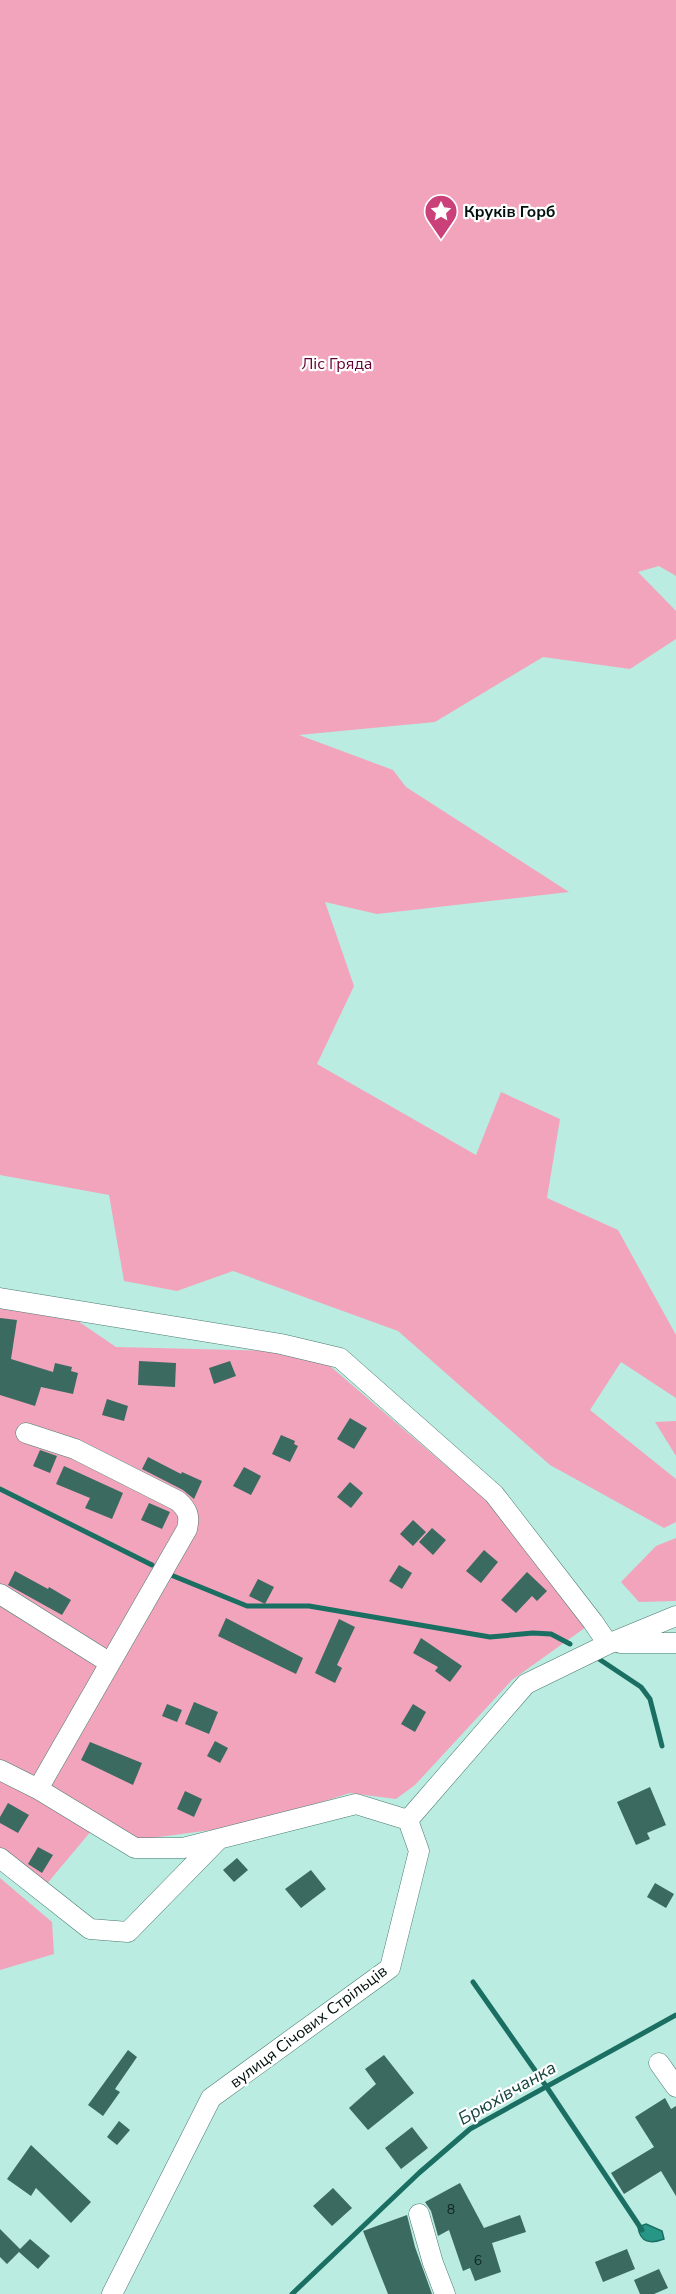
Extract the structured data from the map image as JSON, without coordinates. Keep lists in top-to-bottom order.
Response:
{
  "streets": {
    "street": ["вулиця Січових Стрільців"]
  },
  "water": ["Брюхівчанка"],
  "parks": ["Ліс Гряда"],
  "places": {
    "place": ["Круків Горб"]
  },
  "house_numbers": ["8", "6"]
}
